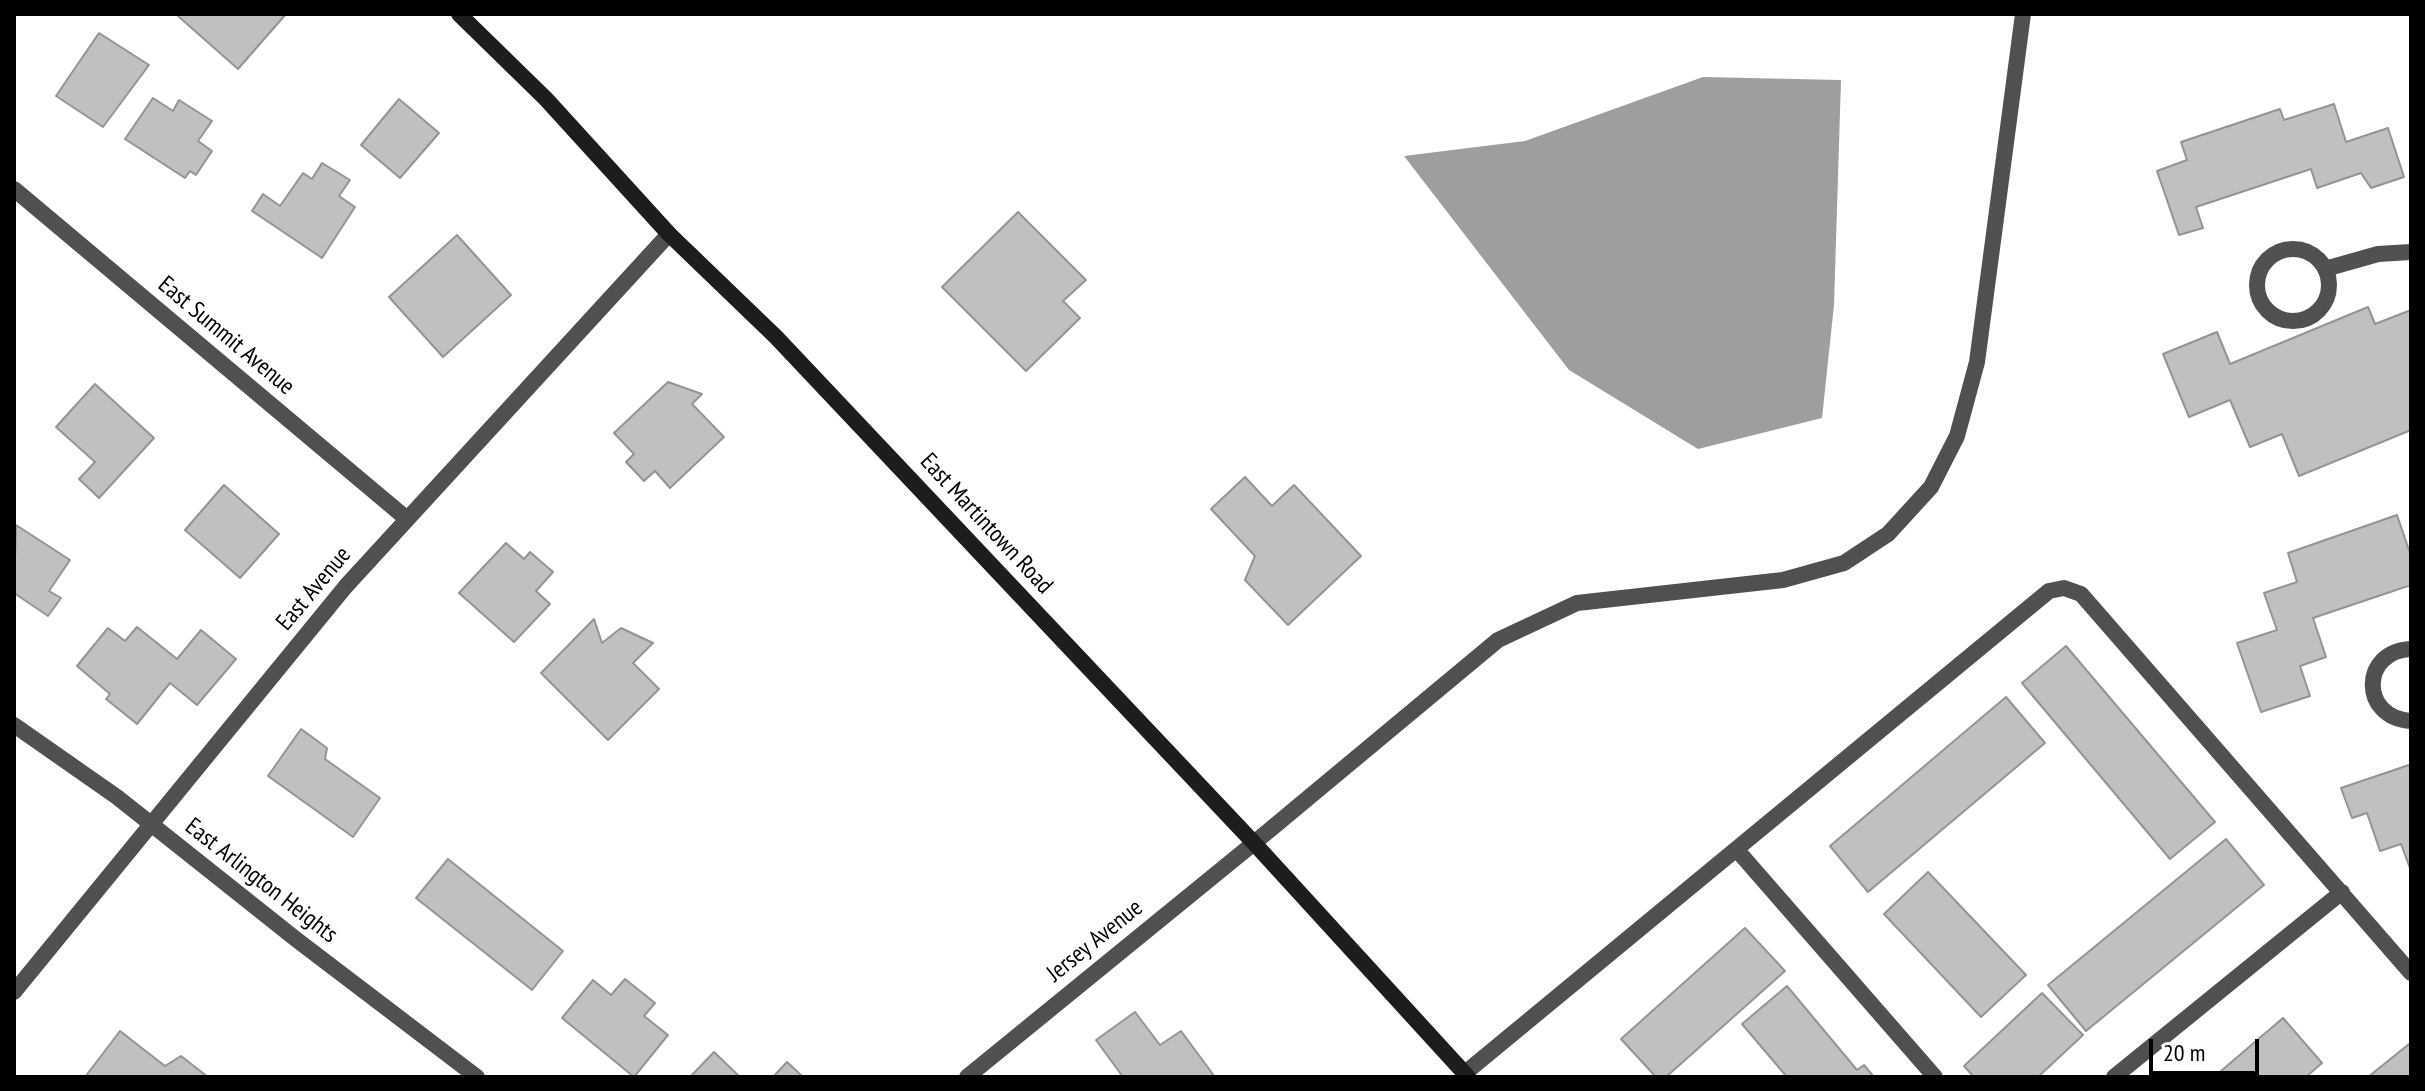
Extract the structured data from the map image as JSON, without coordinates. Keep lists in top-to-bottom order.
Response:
{
  "streets": {
    "main road": ["East Martintown Road"],
    "street": [
      "East Summit Avenue",
      "East Avenue",
      "East Arlington Heights",
      "Jersey Avenue"
    ]
  },
  "crossings": [
    ["East Summit Avenue", "East Avenue"],
    ["East Martintown Road", "East Avenue"],
    ["East Martintown Road", "Jersey Avenue"],
    ["East Avenue", "East Arlington Heights"]
  ],
  "scale_bar": "20 m"
}
